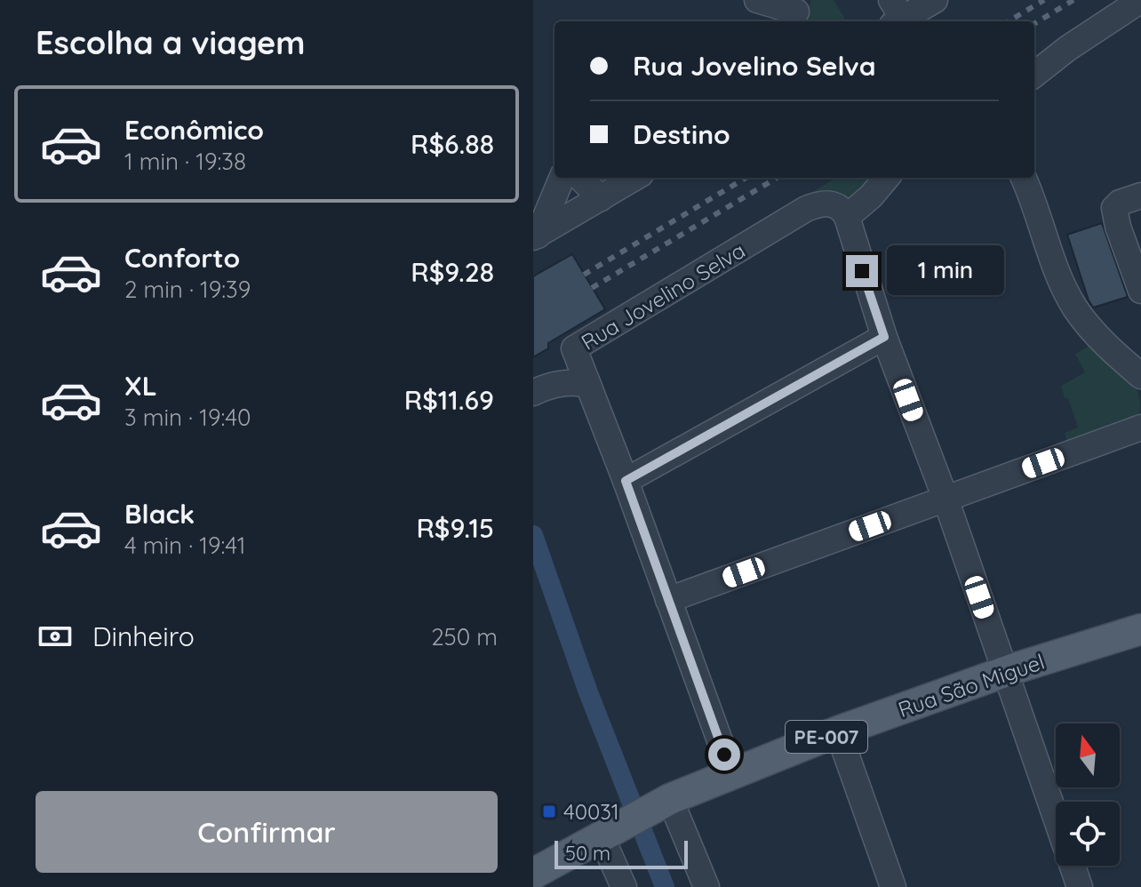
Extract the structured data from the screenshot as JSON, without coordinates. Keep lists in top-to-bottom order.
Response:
{
  "streets": {
    "main road": ["Rua São Miguel", "PE-007"],
    "street": ["Rua Jovelino Selva"]
  },
  "crossings": [
    ["Rua Jovelino Selva", "Rua São Miguel"]
  ],
  "places": {
    "transit": ["40031"]
  },
  "scale_bar": "50 m",
  "north": "top",
  "page": {
    "heading": "Escolha a viagem",
    "banner": ["Rua Jovelino Selva", "Destino"],
    "list": [
      {
        "name": "Econômico",
        "note": "1 min · 19:38",
        "value": "R$6.88"
      },
      {
        "name": "Conforto",
        "note": "2 min · 19:39",
        "value": "R$9.28"
      },
      {
        "name": "XL",
        "note": "3 min · 19:40",
        "value": "R$11.69"
      },
      {
        "name": "Black",
        "note": "4 min · 19:41",
        "value": "R$9.15"
      }
    ],
    "bubble": "1 min",
    "pay": ["Dinheiro", "250 m"],
    "buttons": "Confirmar",
    "scale": "50 m"
  }
}
